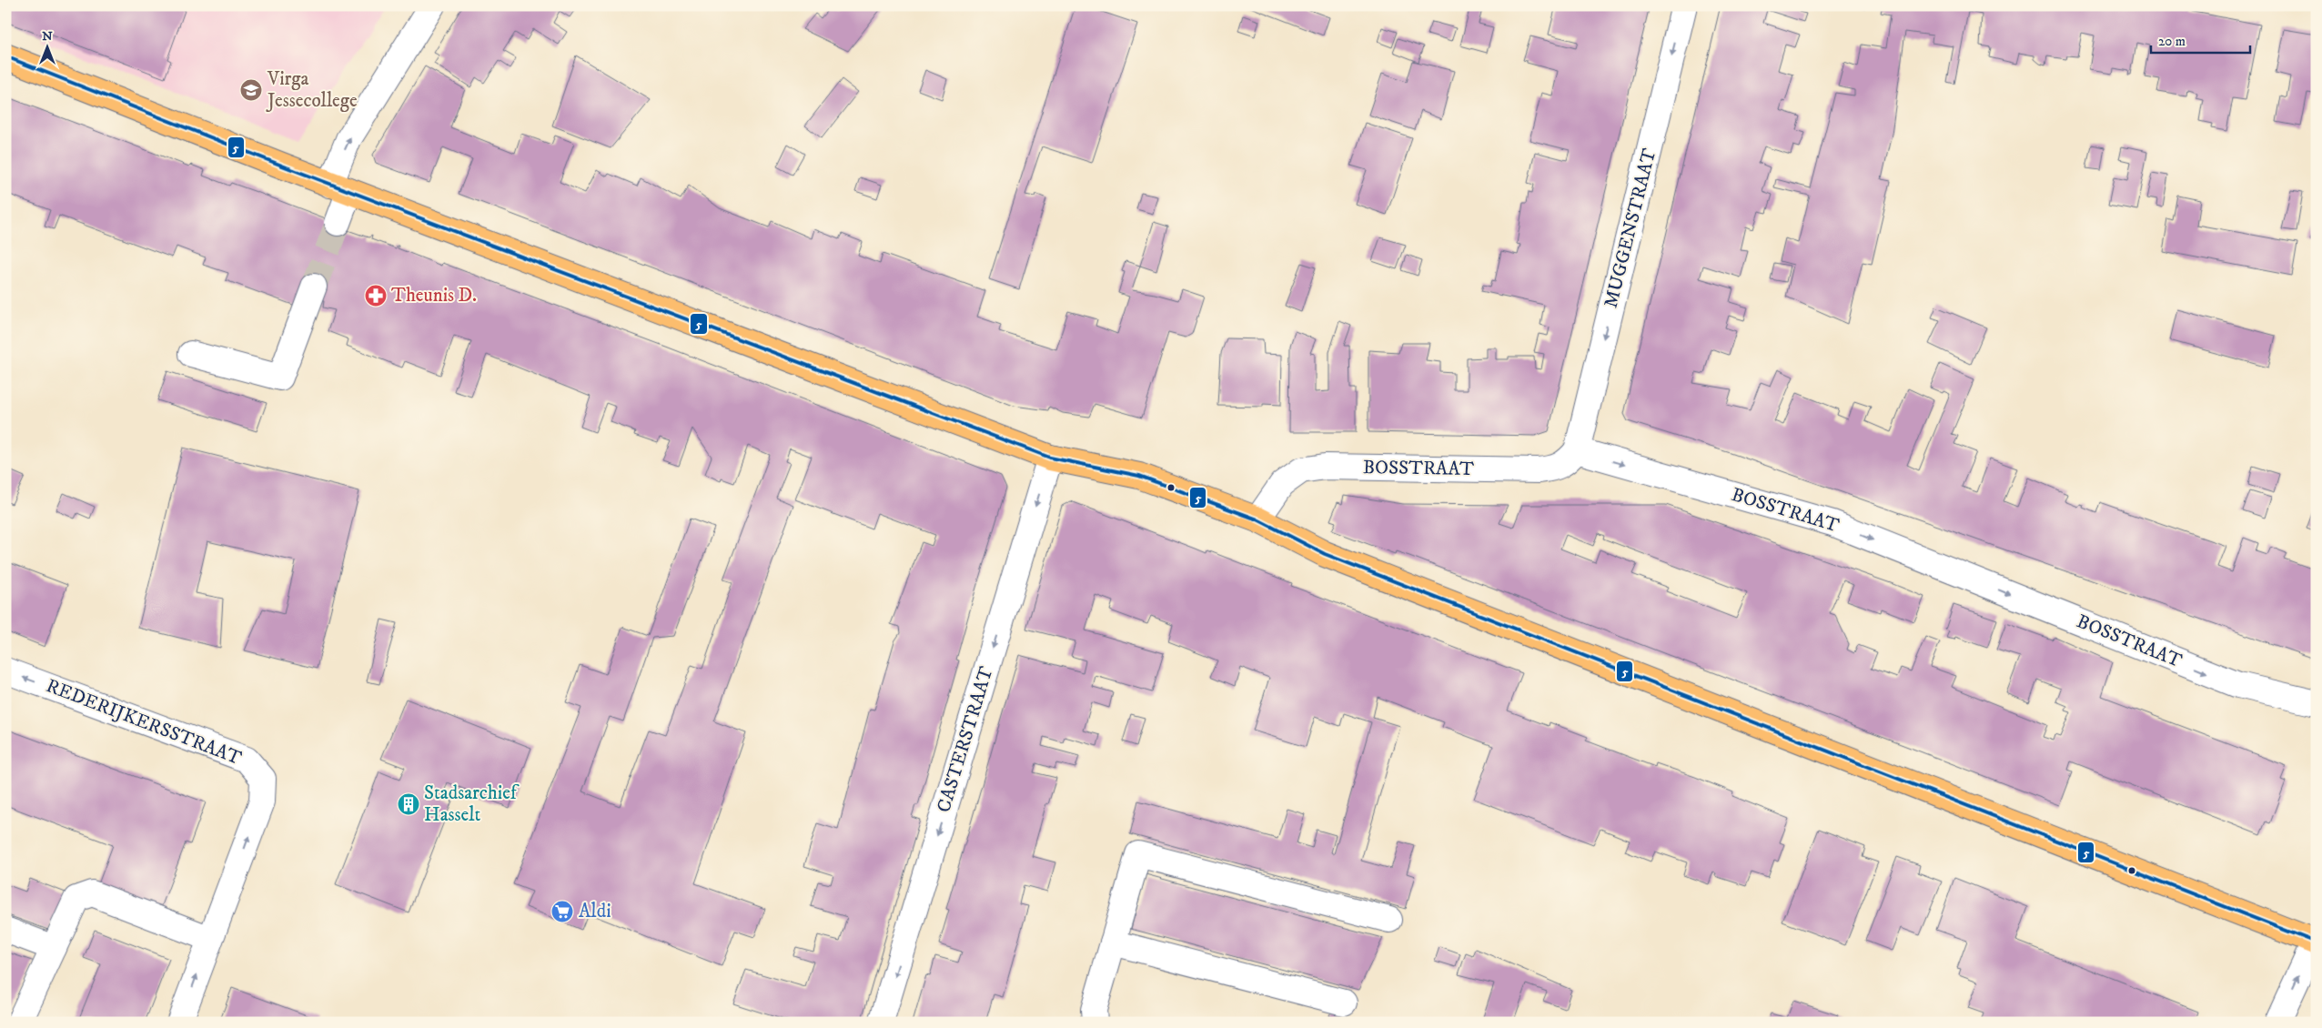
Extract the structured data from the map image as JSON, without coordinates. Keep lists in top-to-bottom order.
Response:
{
  "streets": {
    "street": [
      "MUGGENSTRAAT",
      "BOSSTRAAT",
      "REDERIJKERSSTRAAT",
      "CASTERSTRAAT"
    ]
  },
  "crossings": [
    ["MUGGENSTRAAT", "BOSSTRAAT"]
  ],
  "one_way": ["MUGGENSTRAAT", "BOSSTRAAT", "CASTERSTRAAT"],
  "places": {
    "school or university": ["Virga Jessecollege"],
    "pharmacy": ["Theunis D."],
    "building": ["Stadsarchief Hasselt"],
    "supermarket": ["Aldi"]
  },
  "lines": ["transit line 5"],
  "scale_bar": "20 m",
  "north": "top"
}
